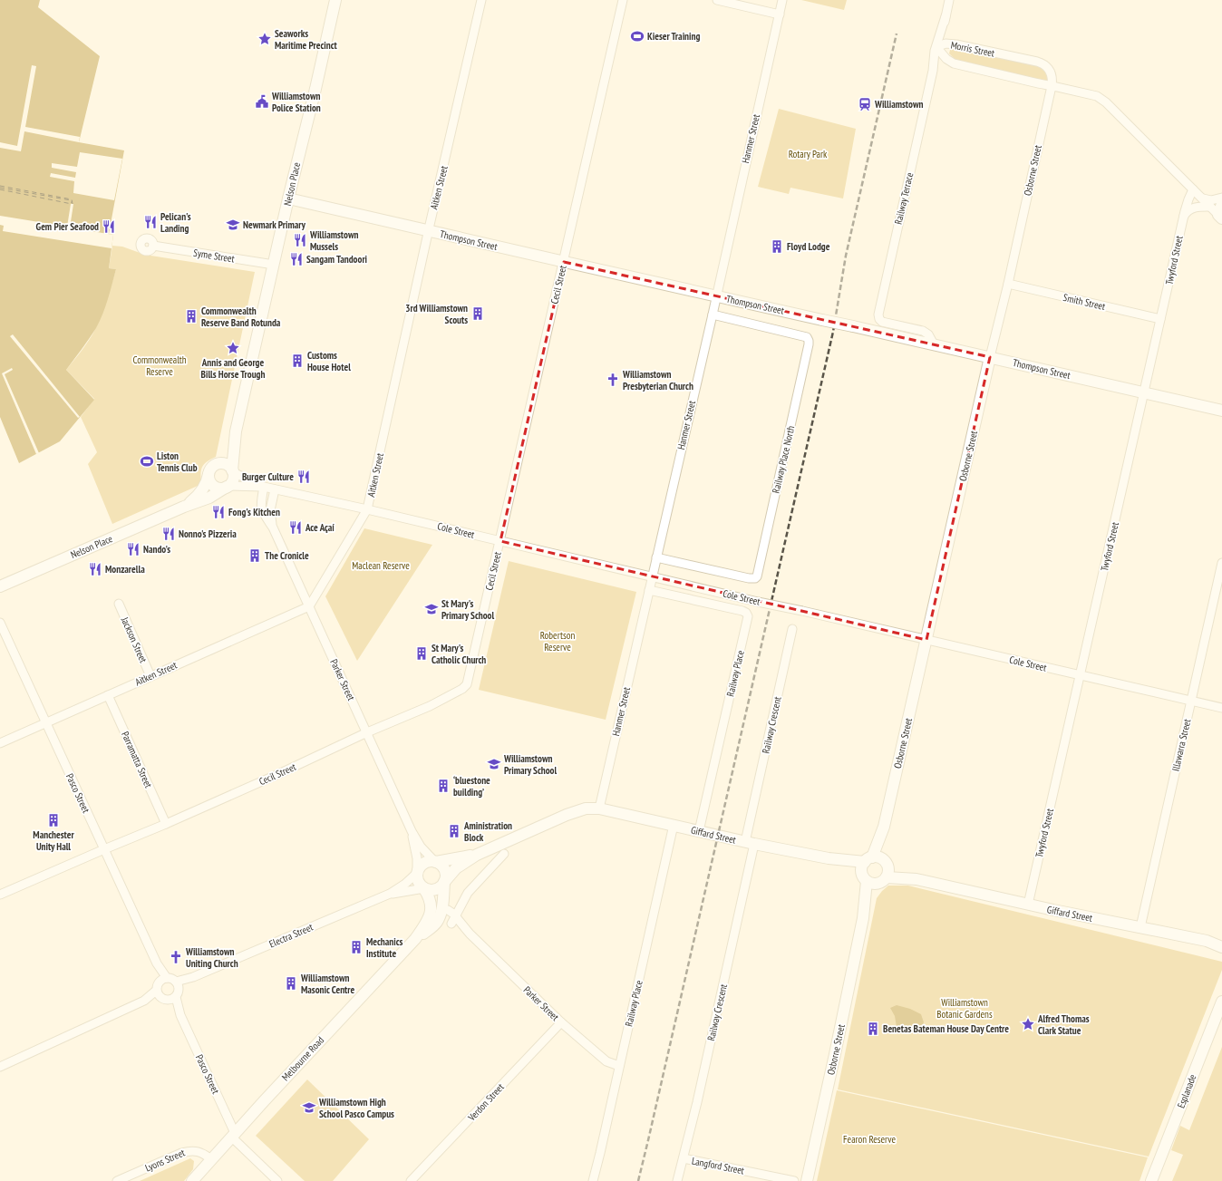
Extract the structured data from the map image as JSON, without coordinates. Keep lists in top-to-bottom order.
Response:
{
  "streets": {
    "street": [
      "Morris Street",
      "Hanmer Street",
      "Osborne Street",
      "Nelson Place",
      "Aitken Street",
      "Railway Terrace",
      "Thompson Street",
      "Syme Street",
      "Twyford Street",
      "Cecil Street",
      "Smith Street",
      "Railway Place North",
      "Cole Street",
      "Jackson Street",
      "Railway Place",
      "Parker Street",
      "Railway Crescent",
      "Illawarra Street",
      "Parramatta Street",
      "Pasco Street",
      "Giffard Street",
      "Electra Street",
      "Melbourne Road",
      "Esplanade",
      "Verdon Street",
      "Lyons Street",
      "Langford Street"
    ]
  },
  "crossings": [
    ["Morris Street", "Osborne Street"],
    ["Morris Street", "Railway Terrace"],
    ["Morris Street", "Twyford Street"],
    ["Hanmer Street", "Thompson Street"],
    ["Hanmer Street", "Railway Place North"],
    ["Hanmer Street", "Cole Street"],
    ["Hanmer Street", "Railway Place"],
    ["Hanmer Street", "Giffard Street"],
    ["Osborne Street", "Thompson Street"],
    ["Osborne Street", "Smith Street"],
    ["Osborne Street", "Cole Street"],
    ["Osborne Street", "Giffard Street"],
    ["Nelson Place", "Thompson Street"],
    ["Nelson Place", "Syme Street"],
    ["Nelson Place", "Cole Street"],
    ["Aitken Street", "Thompson Street"],
    ["Aitken Street", "Cole Street"],
    ["Aitken Street", "Jackson Street"],
    ["Aitken Street", "Parker Street"],
    ["Aitken Street", "Parramatta Street"],
    ["Aitken Street", "Pasco Street"],
    ["Railway Terrace", "Thompson Street"],
    ["Thompson Street", "Twyford Street"],
    ["Thompson Street", "Cecil Street"],
    ["Twyford Street", "Smith Street"],
    ["Twyford Street", "Cole Street"],
    ["Twyford Street", "Giffard Street"],
    ["Cecil Street", "Cole Street"],
    ["Cecil Street", "Parker Street"],
    ["Cecil Street", "Parramatta Street"],
    ["Cecil Street", "Pasco Street"],
    ["Cole Street", "Parker Street"],
    ["Cole Street", "Illawarra Street"],
    ["Railway Place", "Parker Street"],
    ["Railway Place", "Giffard Street"],
    ["Parker Street", "Electra Street"],
    ["Parker Street", "Melbourne Road"],
    ["Parker Street", "Verdon Street"],
    ["Railway Crescent", "Giffard Street"],
    ["Railway Crescent", "Langford Street"],
    ["Illawarra Street", "Giffard Street"],
    ["Pasco Street", "Electra Street"],
    ["Pasco Street", "Melbourne Road"],
    ["Melbourne Road", "Lyons Street"]
  ],
  "parks": [
    "Rotary Park",
    "Commonwealth Reserve",
    "Maclean Reserve",
    "Robertson Reserve",
    "Williamstown Botanic Gardens",
    "Fearon Reserve"
  ],
  "places": {
    "sports": ["Kieser Training", "Liston Tennis Club"],
    "place": ["Seaworks Maritime Precinct", "Annis and George Bills Horse Trough", "Alfred Thomas Clark Statue"],
    "public building": ["Williamstown Police Station"],
    "station": ["Williamstown"],
    "restaurant": [
      "Pelican's Landing",
      "Gem Pier Seafood",
      "Williamstown Mussels",
      "Sangam Tandoori",
      "Burger Culture",
      "Fong's Kitchen",
      "Ace Açaí",
      "Nonno's Pizzeria",
      "Nando's",
      "Monzarella"
    ],
    "school or university": [
      "Newmark Primary",
      "St Mary's Primary School",
      "Williamstown Primary School",
      "Williamstown High School Pasco Campus"
    ],
    "building": [
      "Floyd Lodge",
      "3rd Williamstown Scouts",
      "Commonwealth Reserve Band Rotunda",
      "Customs House Hotel",
      "The Cronicle",
      "St Mary's Catholic Church",
      "‘bluestone building’",
      "Manchester Unity Hall",
      "Aministration Block",
      "Mechanics Institute",
      "Williamstown Masonic Centre",
      "Benetas Bateman House Day Centre"
    ],
    "church": ["Williamstown Presbyterian Church", "Williamstown Uniting Church"]
  }
}
